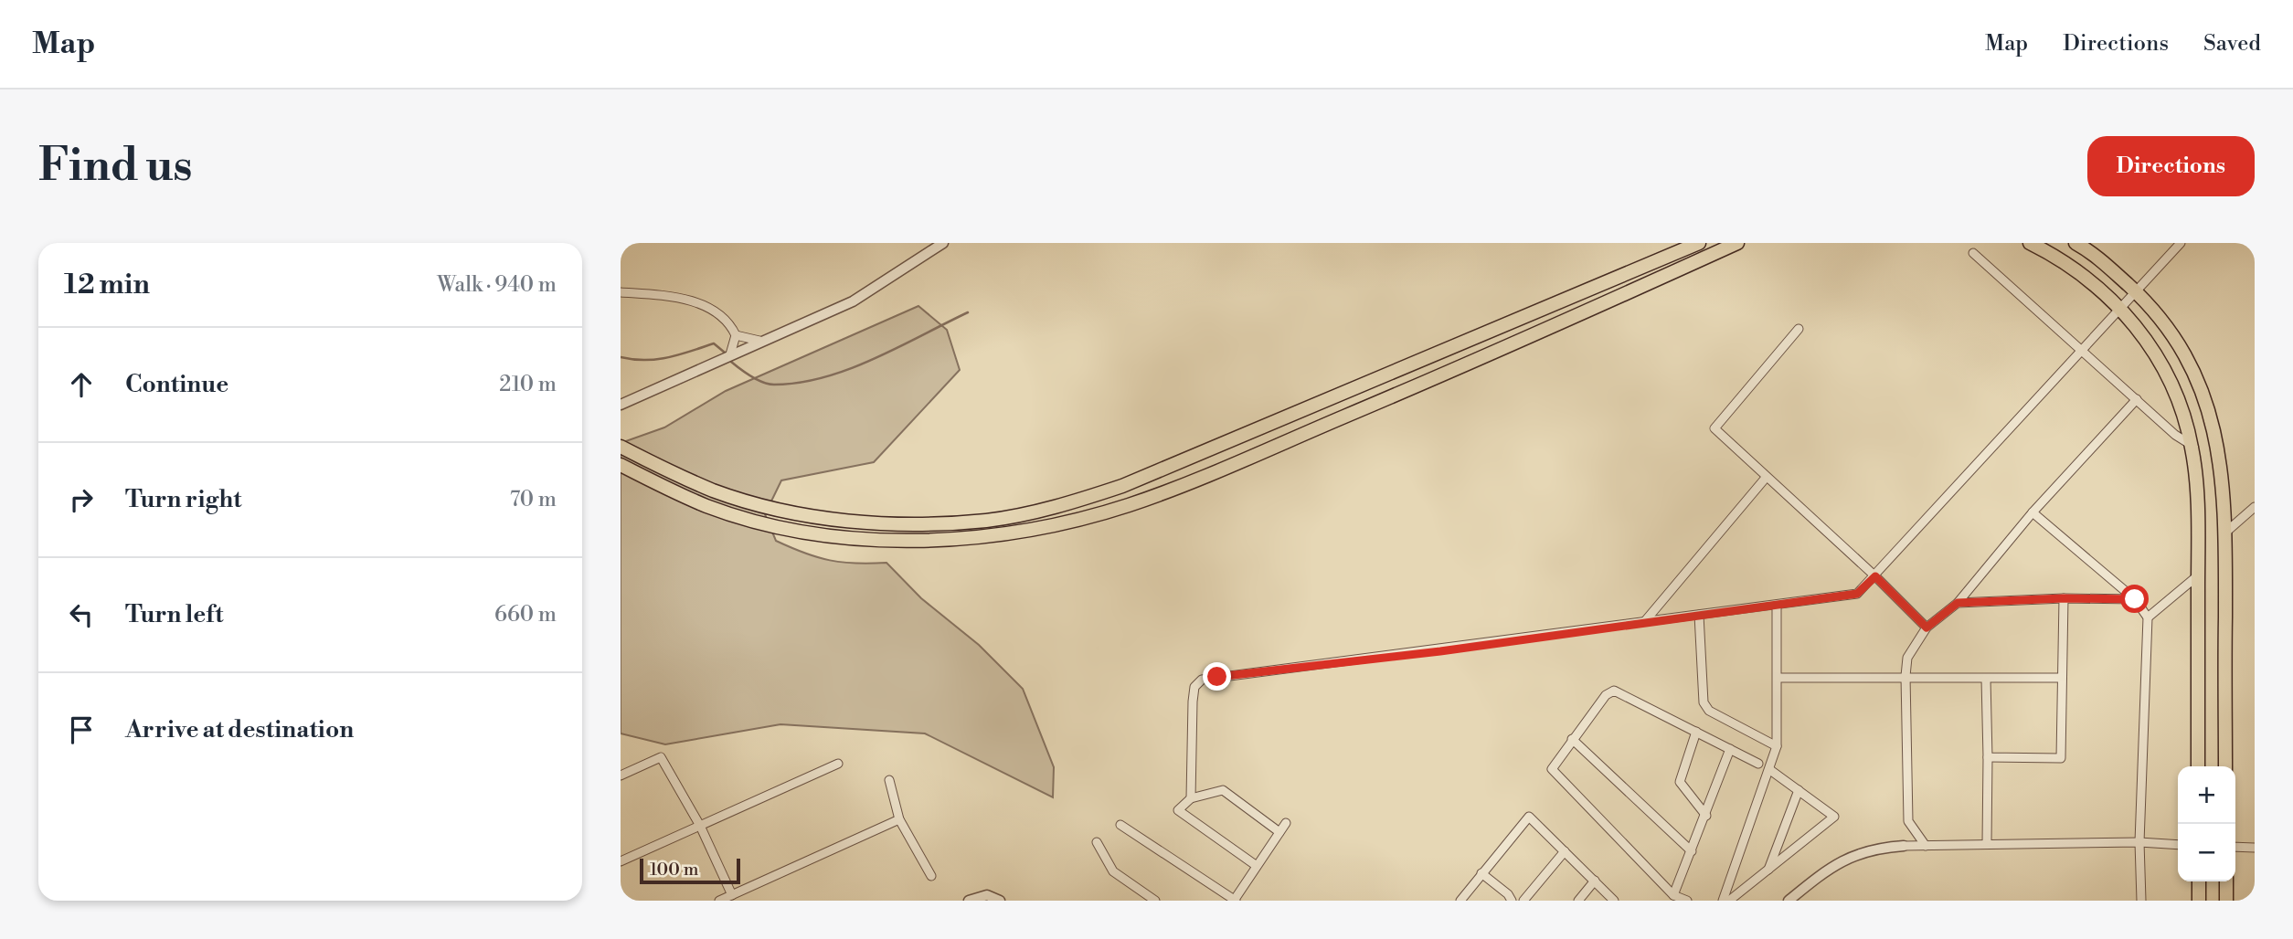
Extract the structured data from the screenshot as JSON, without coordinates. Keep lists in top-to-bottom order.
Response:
{
  "scale_bar": "100 m",
  "page": {
    "header": "Map",
    "nav": ["Map", "Directions", "Saved"],
    "buttons": "Directions",
    "title": "Find us",
    "heading": ["12 min", "Walk · 940 m"],
    "list": [
      ["Continue", "210 m"],
      ["Turn right", "70 m"],
      ["Turn left", "660 m"],
      "Arrive at destination"
    ],
    "map_buttons": ["+", "−"],
    "scale": "100 m"
  }
}
